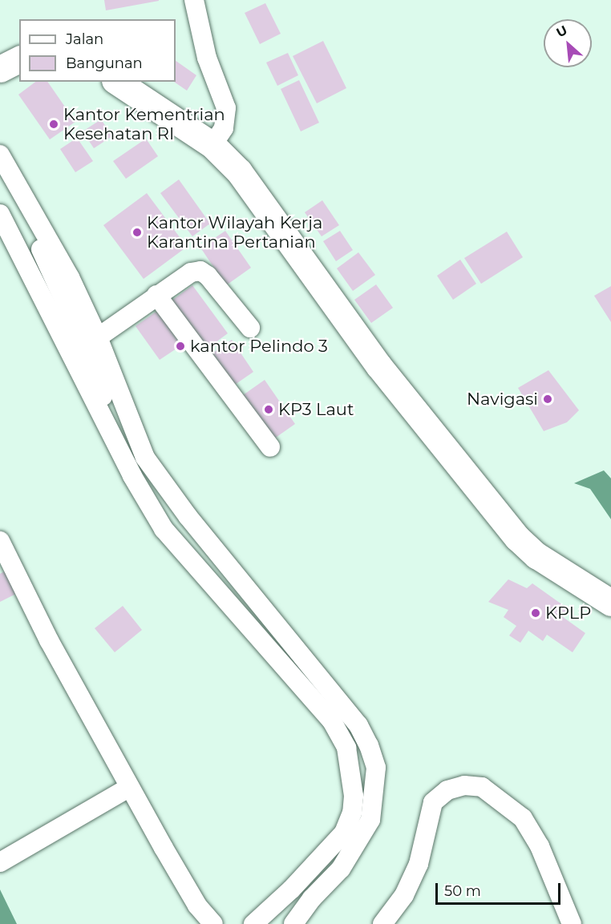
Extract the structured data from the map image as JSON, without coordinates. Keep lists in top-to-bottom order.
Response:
{
  "places": [
    "Kantor Kementrian Kesehatan RI",
    "Kantor Wilayah Kerja Karantina Pertanian",
    "kantor Pelindo 3",
    "Navigasi",
    "KP3 Laut",
    "KPLP"
  ],
  "legend": ["Jalan", "Bangunan"],
  "scale_bar": "50 m",
  "north": "top left"
}
